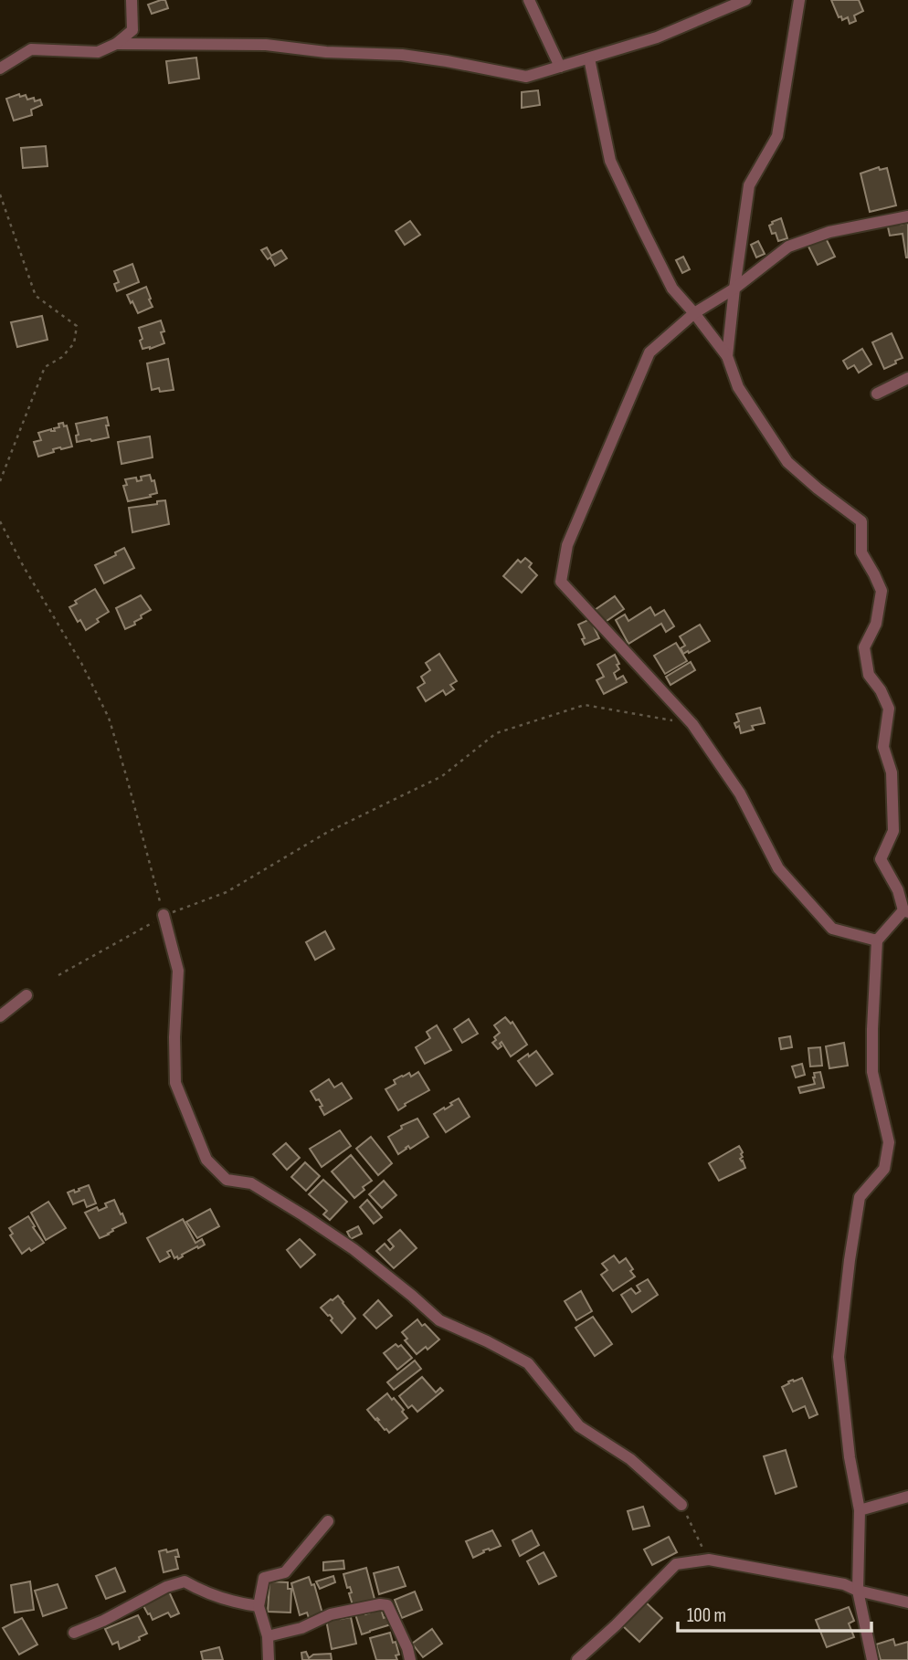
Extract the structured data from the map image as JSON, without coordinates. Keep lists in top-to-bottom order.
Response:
{
  "scale_bar": "100 m"
}
